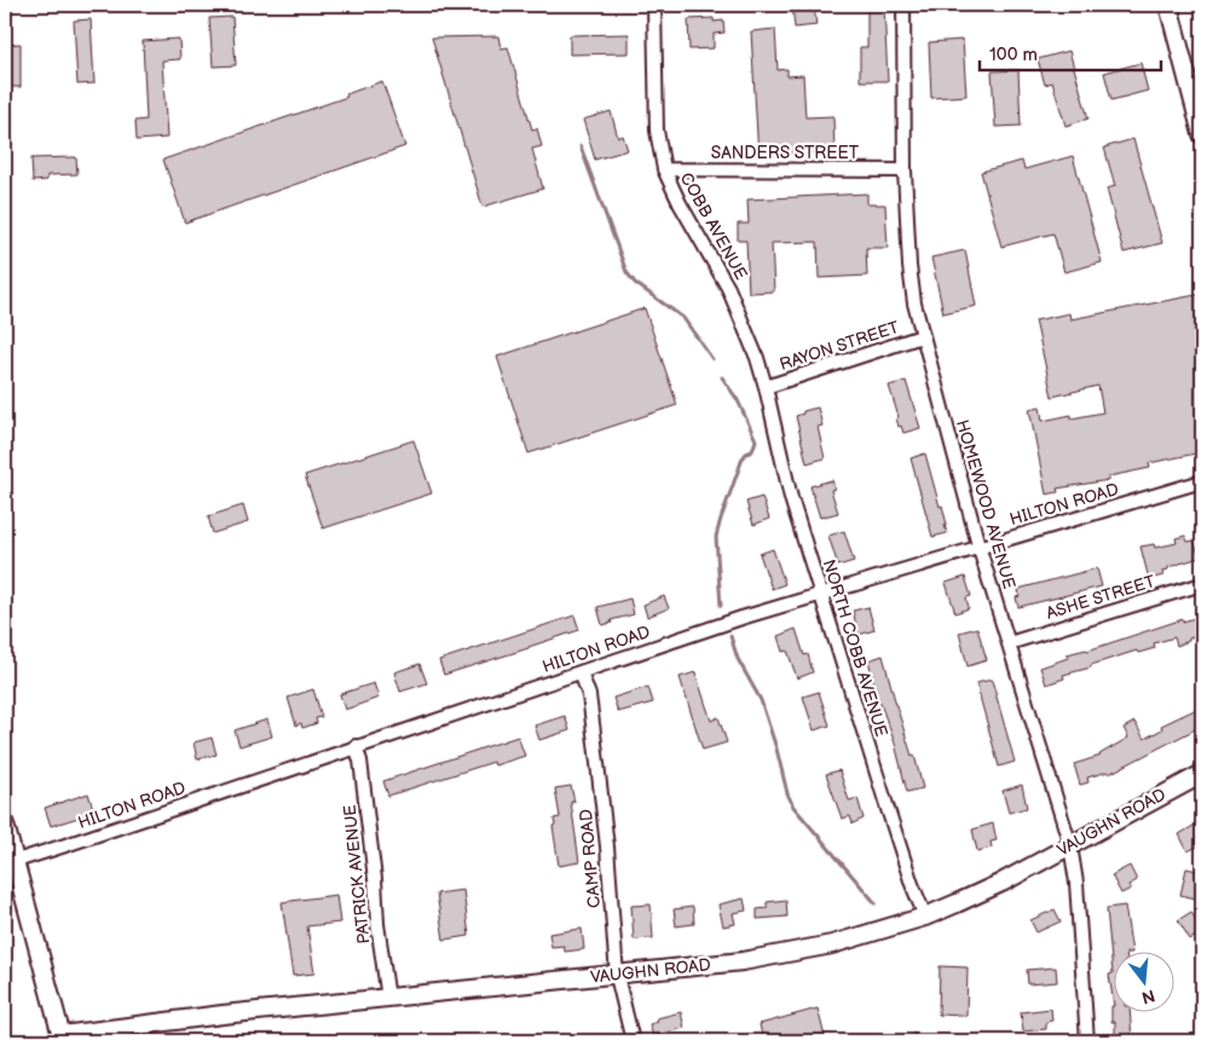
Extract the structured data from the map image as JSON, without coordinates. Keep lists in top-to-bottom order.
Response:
{
  "streets": {
    "street": [
      "SANDERS STREET",
      "COBB AVENUE",
      "RAYON STREET",
      "HOMEWOOD AVENUE",
      "HILTON ROAD",
      "ASHE STREET",
      "NORTH COBB AVENUE",
      "VAUGHN ROAD",
      "CAMP ROAD",
      "PATRICK AVENUE"
    ]
  },
  "crossings": [
    ["SANDERS STREET", "COBB AVENUE"],
    ["SANDERS STREET", "HOMEWOOD AVENUE"],
    ["COBB AVENUE", "RAYON STREET"],
    ["COBB AVENUE", "NORTH COBB AVENUE"],
    ["RAYON STREET", "HOMEWOOD AVENUE"],
    ["RAYON STREET", "NORTH COBB AVENUE"],
    ["HOMEWOOD AVENUE", "HILTON ROAD"],
    ["HOMEWOOD AVENUE", "ASHE STREET"],
    ["HOMEWOOD AVENUE", "VAUGHN ROAD"],
    ["HILTON ROAD", "NORTH COBB AVENUE"],
    ["HILTON ROAD", "CAMP ROAD"],
    ["HILTON ROAD", "PATRICK AVENUE"],
    ["NORTH COBB AVENUE", "VAUGHN ROAD"],
    ["VAUGHN ROAD", "CAMP ROAD"],
    ["VAUGHN ROAD", "PATRICK AVENUE"]
  ],
  "scale_bar": "100 m",
  "north": "bottom"
}
